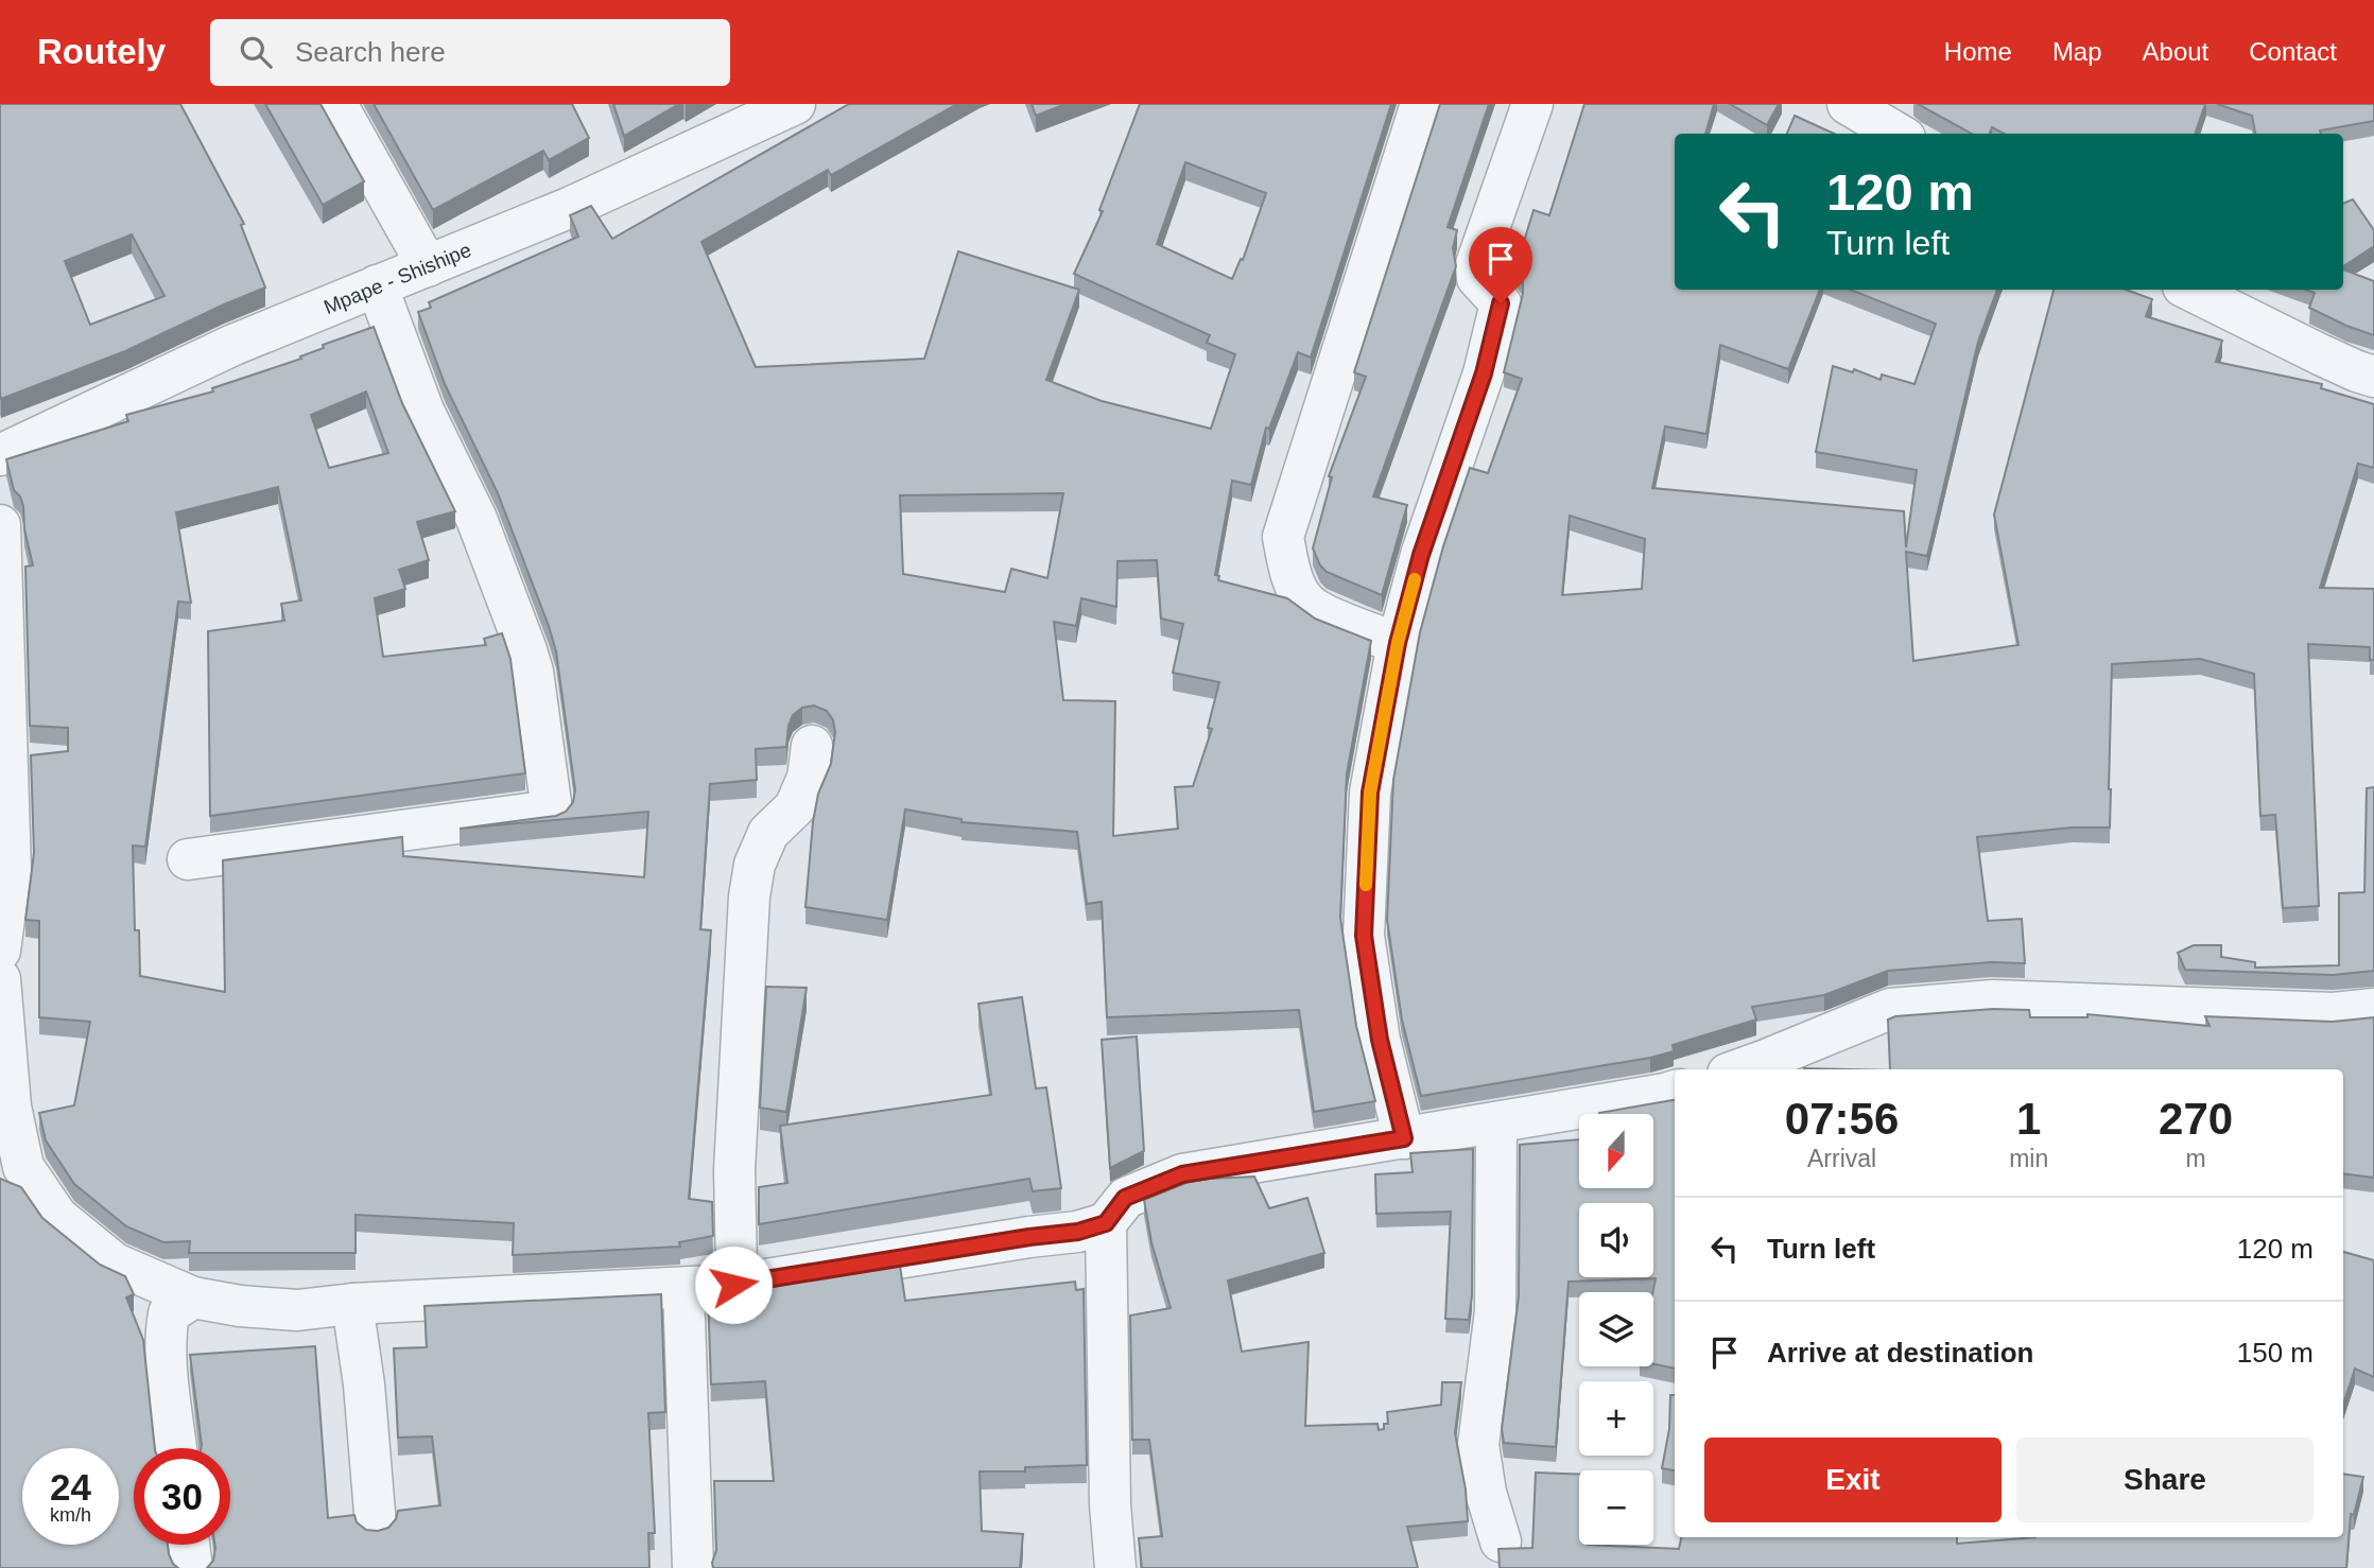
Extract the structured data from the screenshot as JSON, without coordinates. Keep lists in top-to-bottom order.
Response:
{
  "streets": {
    "street": ["Mpape - Shishipe"]
  },
  "north": "bottom",
  "page": {
    "header": "Routely",
    "search": "Search here",
    "nav": [
      "Home",
      "Map",
      "About",
      "Contact"
    ],
    "turn": ["120 m", "Turn left"],
    "eta": [
      "07:56",
      "Arrival",
      "1",
      "min",
      "270",
      "m"
    ],
    "map_buttons": ["+", "−"],
    "list": [
      {
        "name": "Turn left",
        "value": "120 m"
      },
      {
        "name": "Arrive at destination",
        "value": "150 m"
      }
    ],
    "buttons": ["Exit", "Share"],
    "speed": "24 km/h",
    "limit": "30"
  }
}
